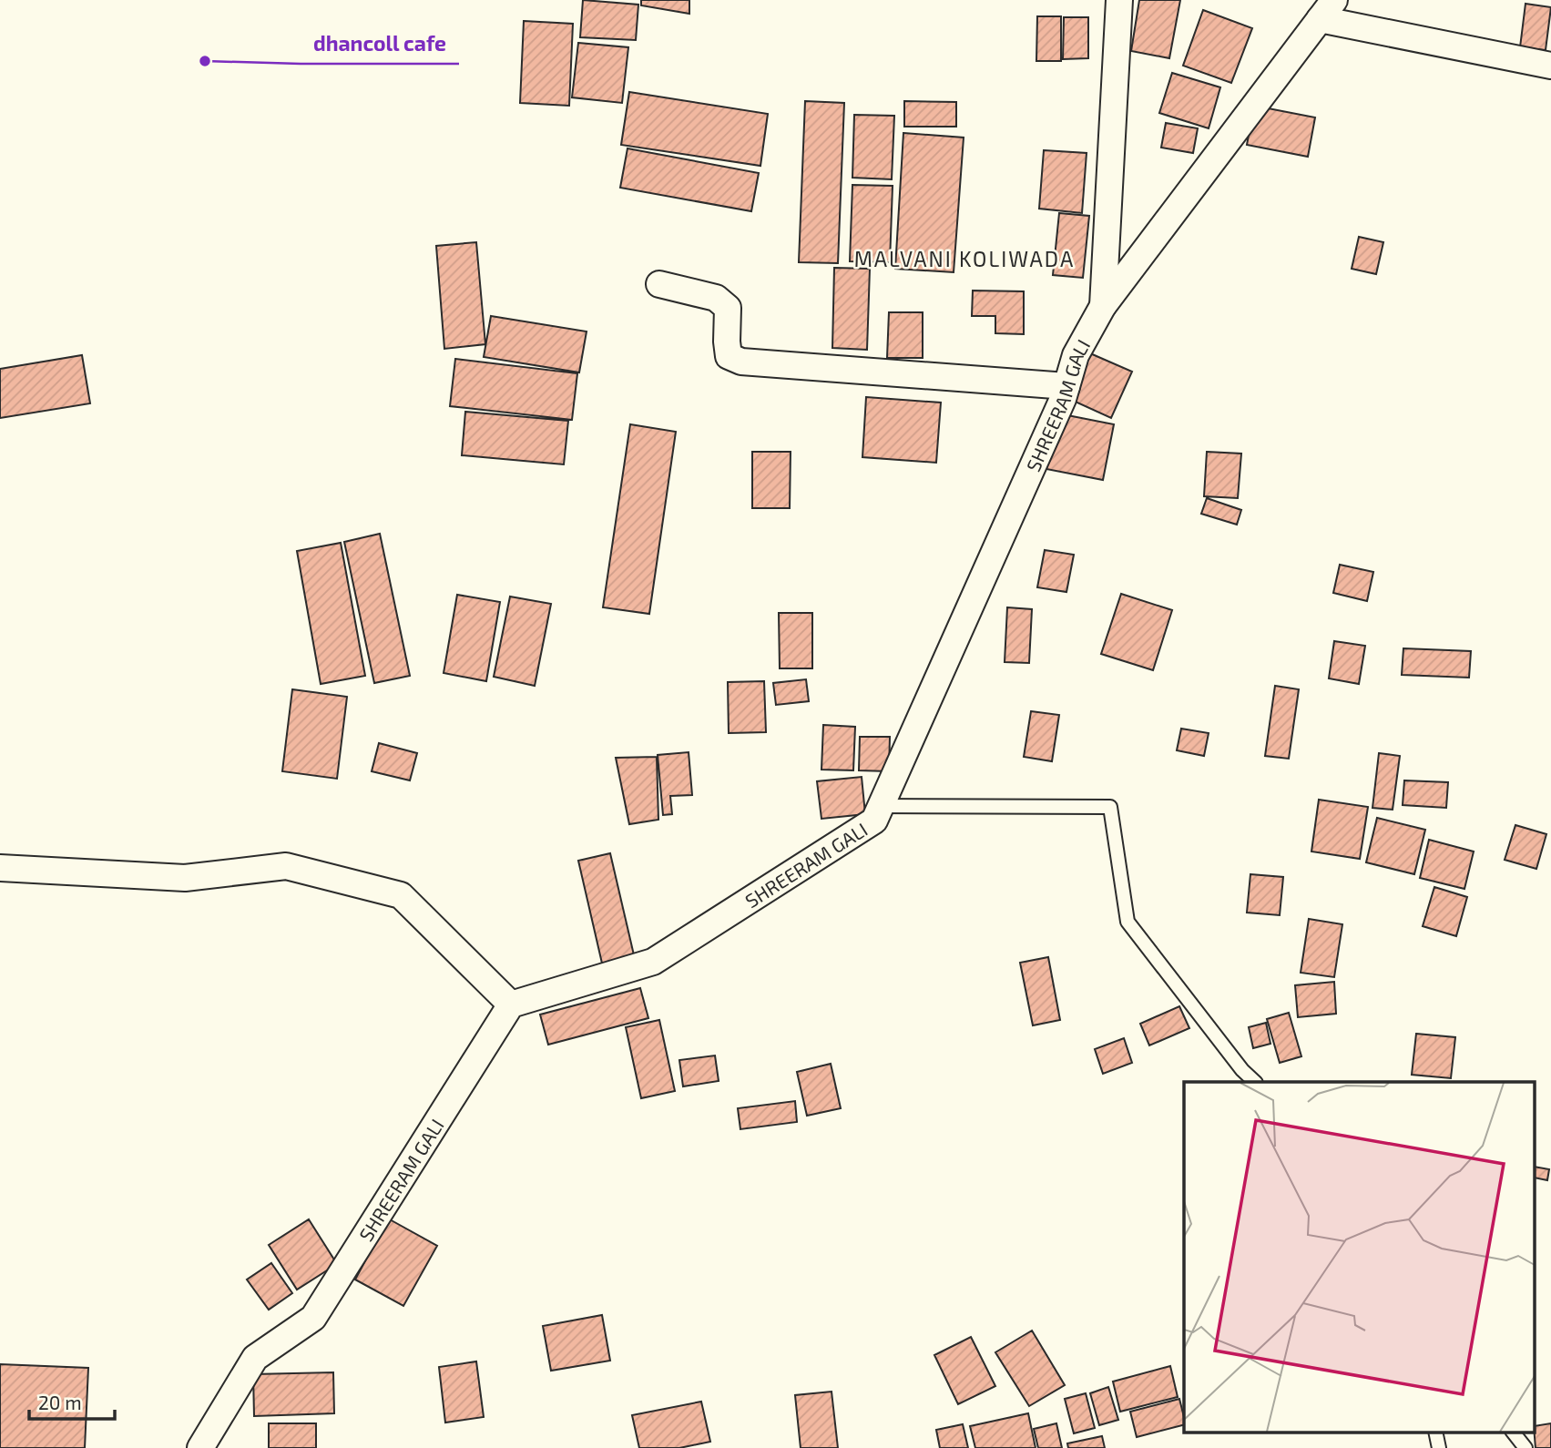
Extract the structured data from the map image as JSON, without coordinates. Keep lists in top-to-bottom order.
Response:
{
  "streets": {
    "street": ["SHREERAM GALI"]
  },
  "districts": ["MALVANI KOLIWADA"],
  "places": ["dhancoll cafe"],
  "scale_bar": "20 m"
}
